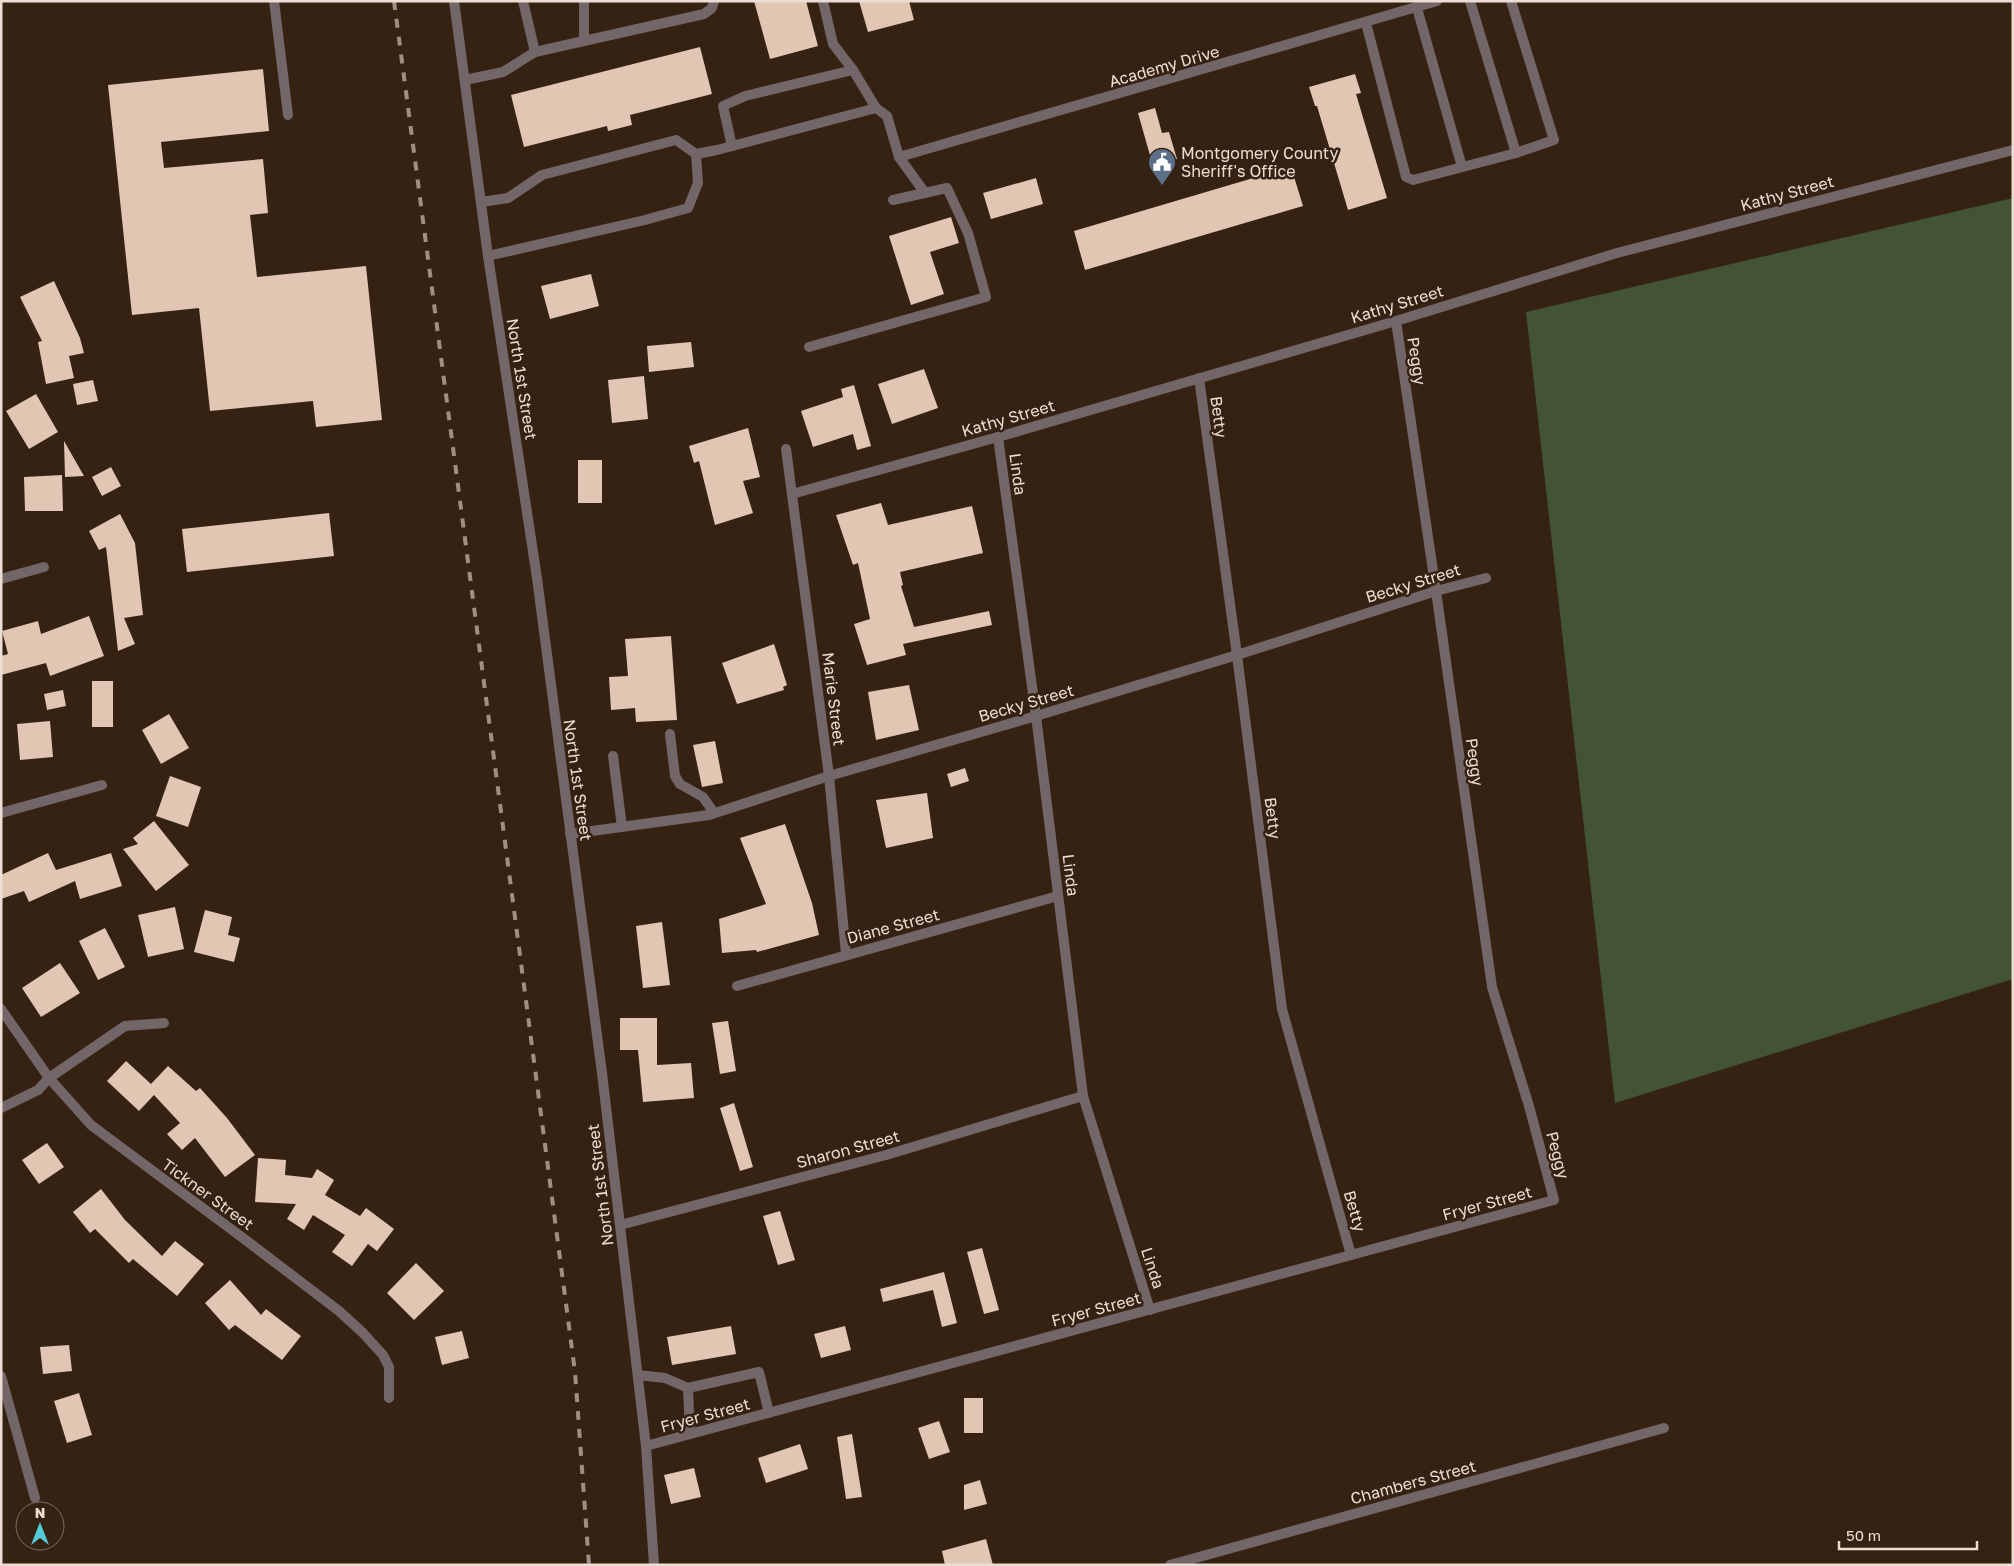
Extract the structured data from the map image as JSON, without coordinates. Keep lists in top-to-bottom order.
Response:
{
  "streets": {
    "street": [
      "Academy Drive",
      "Kathy Street",
      "Peggy",
      "North 1st Street",
      "Betty",
      "Linda",
      "Becky Street",
      "Marie Street",
      "Diane Street",
      "Sharon Street",
      "Tickner Street",
      "Fryer Street",
      "Chambers Street"
    ]
  },
  "crossings": [
    ["Kathy Street", "Peggy"],
    ["Kathy Street", "Betty"],
    ["Kathy Street", "Linda"],
    ["Kathy Street", "Marie Street"],
    ["Peggy", "Becky Street"],
    ["Peggy", "Fryer Street"],
    ["North 1st Street", "Becky Street"],
    ["North 1st Street", "Sharon Street"],
    ["North 1st Street", "Fryer Street"],
    ["Betty", "Becky Street"],
    ["Betty", "Fryer Street"],
    ["Linda", "Becky Street"],
    ["Linda", "Diane Street"],
    ["Linda", "Sharon Street"],
    ["Linda", "Fryer Street"],
    ["Becky Street", "Marie Street"],
    ["Marie Street", "Diane Street"]
  ],
  "places": {
    "public building": ["Montgomery County Sheriff's Office"]
  },
  "scale_bar": "50 m",
  "north": "top"
}
